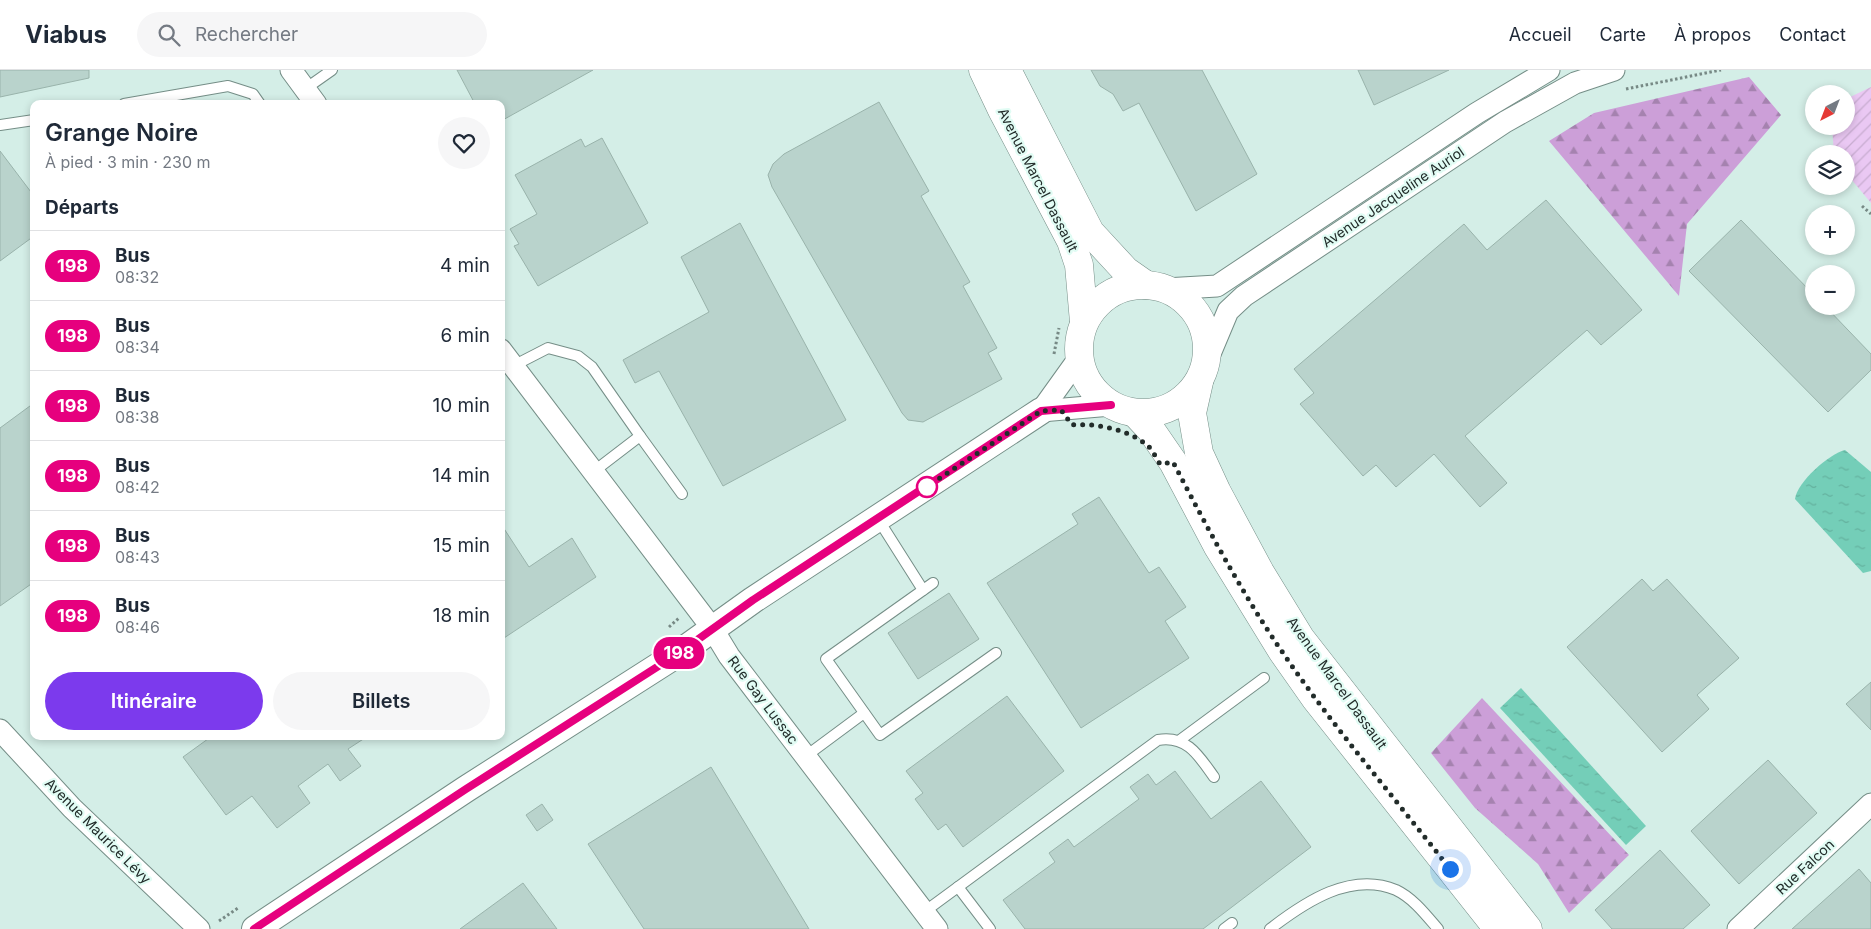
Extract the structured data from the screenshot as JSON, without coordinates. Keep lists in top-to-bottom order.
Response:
{
  "streets": {
    "main road": ["Avenue Marcel Dassault"],
    "street": [
      "Avenue Jacqueline Auriol",
      "Rue Gay Lussac",
      "Avenue Maurice Lévy",
      "Rue Falcon"
    ]
  },
  "crossings": [
    ["Avenue Marcel Dassault", "Avenue Jacqueline Auriol"]
  ],
  "lines": ["bus line 198"],
  "north": "bottom left",
  "page": {
    "header": "Viabus",
    "search": "Rechercher",
    "nav": [
      "Accueil",
      "Carte",
      "À propos",
      "Contact"
    ],
    "on_map": "198",
    "map_buttons": ["+", "−"],
    "heading": [
      ["Grange Noire", "À pied · 3 min · 230 m"],
      "Départs"
    ],
    "list": [
      {
        "mark": "198",
        "name": "Bus",
        "note": "08:32",
        "value": "4 min"
      },
      {
        "mark": "198",
        "name": "Bus",
        "note": "08:34",
        "value": "6 min"
      },
      {
        "mark": "198",
        "name": "Bus",
        "note": "08:38",
        "value": "10 min"
      },
      {
        "mark": "198",
        "name": "Bus",
        "note": "08:42",
        "value": "14 min"
      },
      {
        "mark": "198",
        "name": "Bus",
        "note": "08:43",
        "value": "15 min"
      },
      {
        "mark": "198",
        "name": "Bus",
        "note": "08:46",
        "value": "18 min"
      }
    ],
    "buttons": ["Itinéraire", "Billets"]
  }
}
